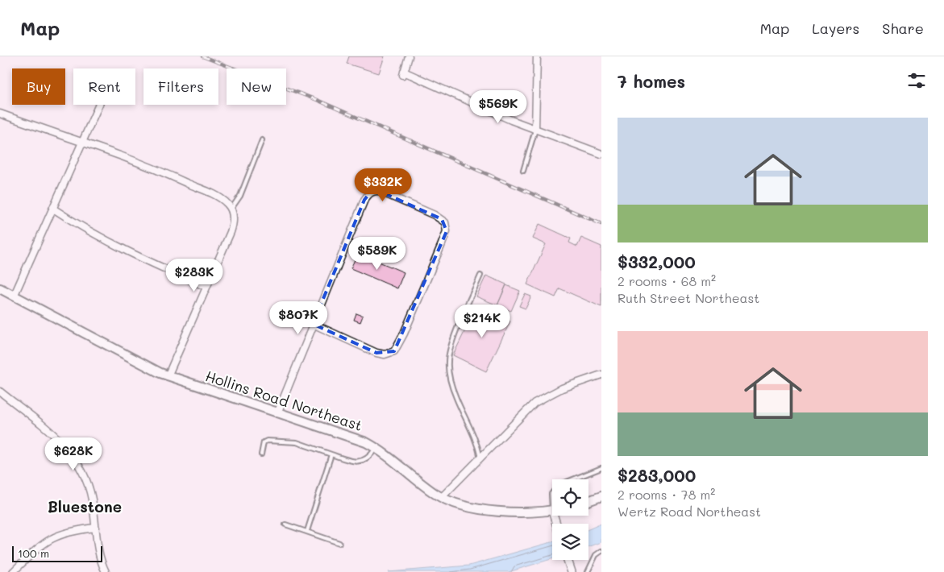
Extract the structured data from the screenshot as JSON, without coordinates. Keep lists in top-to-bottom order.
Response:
{
  "streets": {
    "main road": ["Hollins Road Northeast"]
  },
  "districts": ["Bluestone"],
  "scale_bar": "100 m",
  "page": {
    "header": "Map",
    "nav": ["Map", "Layers", "Share"],
    "heading": "7 homes",
    "chip": [
      "Buy",
      "Rent",
      "Filters",
      "New"
    ],
    "price": [
      "$569K",
      "$332K",
      "$589K",
      "$283K",
      "$807K",
      "$214K",
      "$628K"
    ],
    "list": [
      {
        "name": "$332,000",
        "note": "2 rooms · 68 m² · Ruth Street Northeast"
      },
      {
        "name": "$283,000",
        "note": "2 rooms · 78 m² · Wertz Road Northeast"
      }
    ],
    "scale": "100 m"
  }
}
